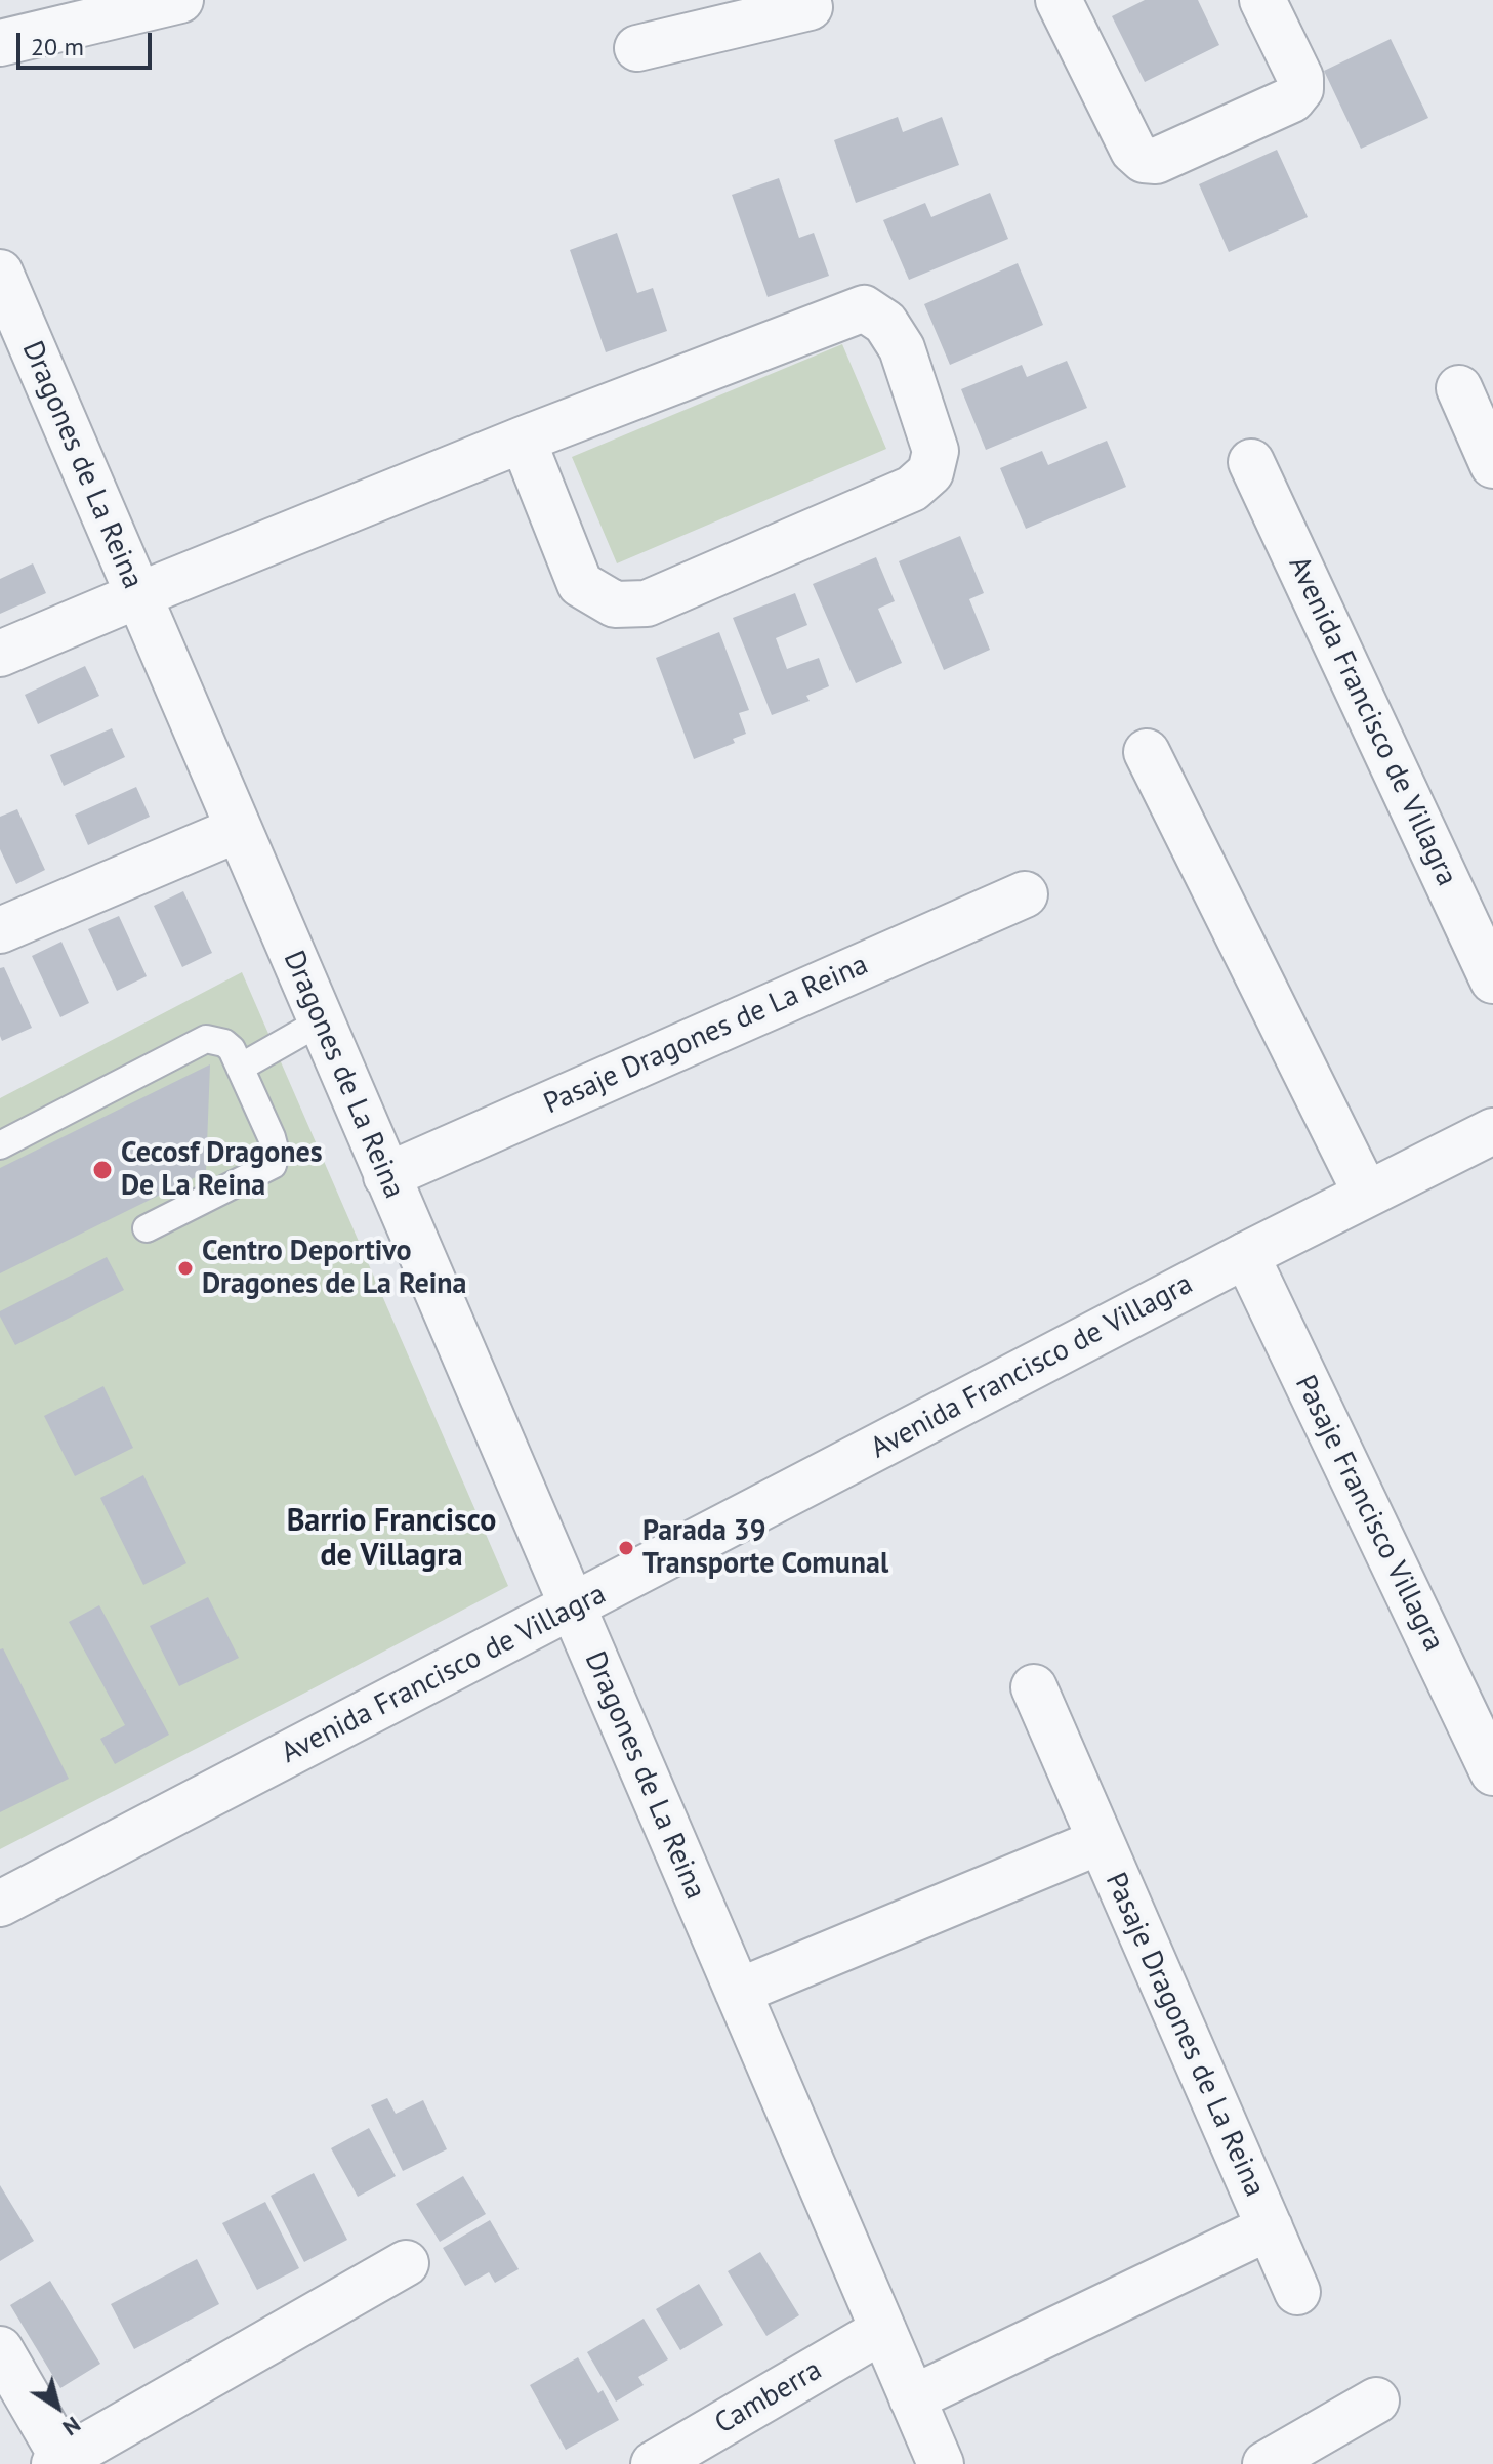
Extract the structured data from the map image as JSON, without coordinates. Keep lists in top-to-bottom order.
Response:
{
  "streets": {
    "street": [
      "Dragones de La Reina",
      "Avenida Francisco de Villagra",
      "Pasaje Dragones de La Reina",
      "Pasaje Francisco Villagra",
      "Camberra"
    ]
  },
  "crossings": [
    ["Dragones de La Reina", "Avenida Francisco de Villagra"],
    ["Dragones de La Reina", "Pasaje Dragones de La Reina"],
    ["Dragones de La Reina", "Camberra"],
    ["Avenida Francisco de Villagra", "Pasaje Francisco Villagra"]
  ],
  "districts": ["Barrio Francisco de Villagra"],
  "places": ["Cecosf Dragones De La Reina", "Centro Deportivo Dragones de La Reina", "Parada 39 Transporte Comunal"],
  "scale_bar": "20 m",
  "north": "bottom right"
}
